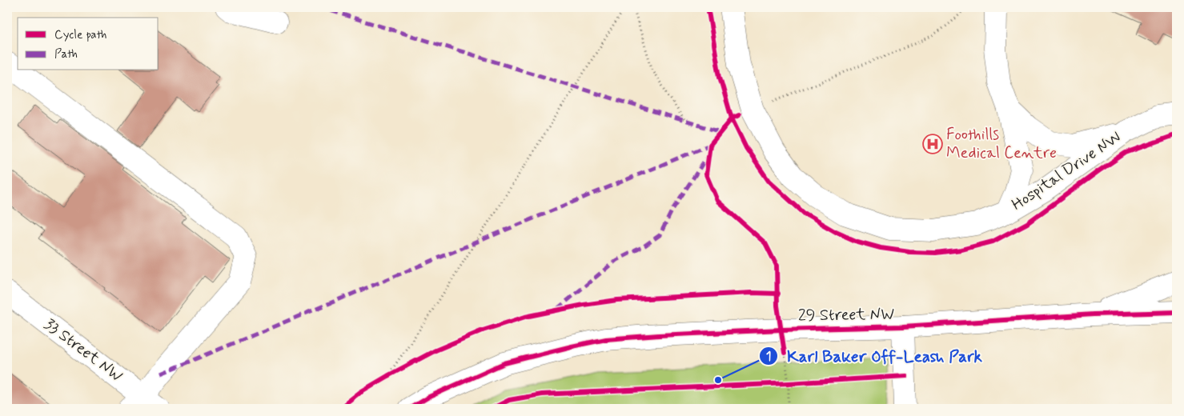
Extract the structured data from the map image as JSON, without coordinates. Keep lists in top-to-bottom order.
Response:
{
  "streets": {
    "street": ["Hospital Drive NW", "29 Street NW", "33 Street NW"]
  },
  "places": {
    "hospital": ["Foothills Medical Centre"],
    "other": ["Karl Baker Off-Leash Park"]
  },
  "legend": ["Cycle path", "Path"]
}
